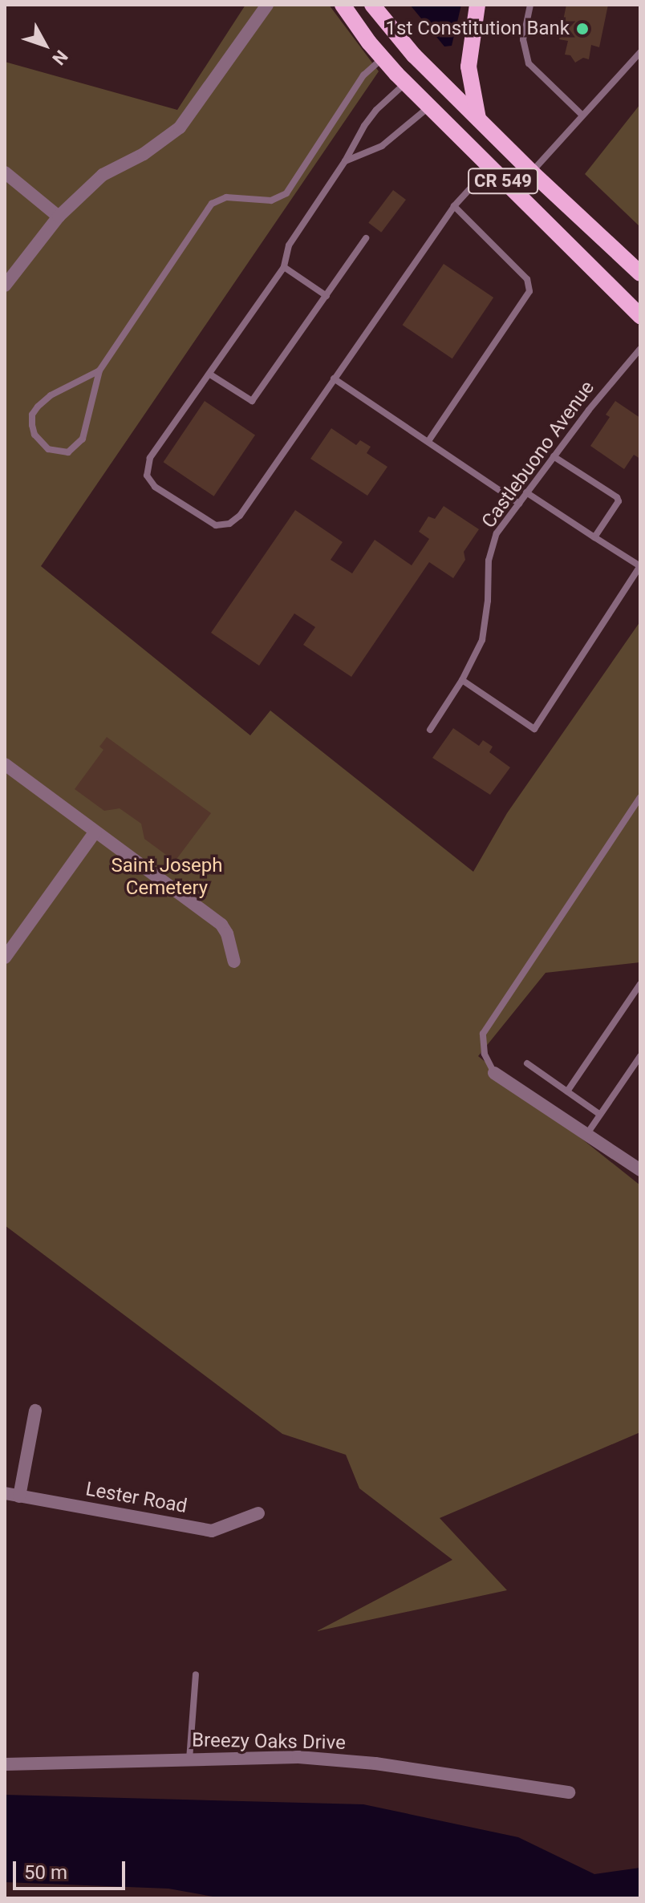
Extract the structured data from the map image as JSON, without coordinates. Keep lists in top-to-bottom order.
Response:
{
  "streets": {
    "main road": ["CR 549"],
    "street": ["Lester Road", "Breezy Oaks Drive"],
    "lane": ["Castlebuono Avenue"]
  },
  "parks": ["Saint Joseph Cemetery"],
  "places": ["1st Constitution Bank"],
  "scale_bar": "50 m",
  "north": "bottom right"
}
